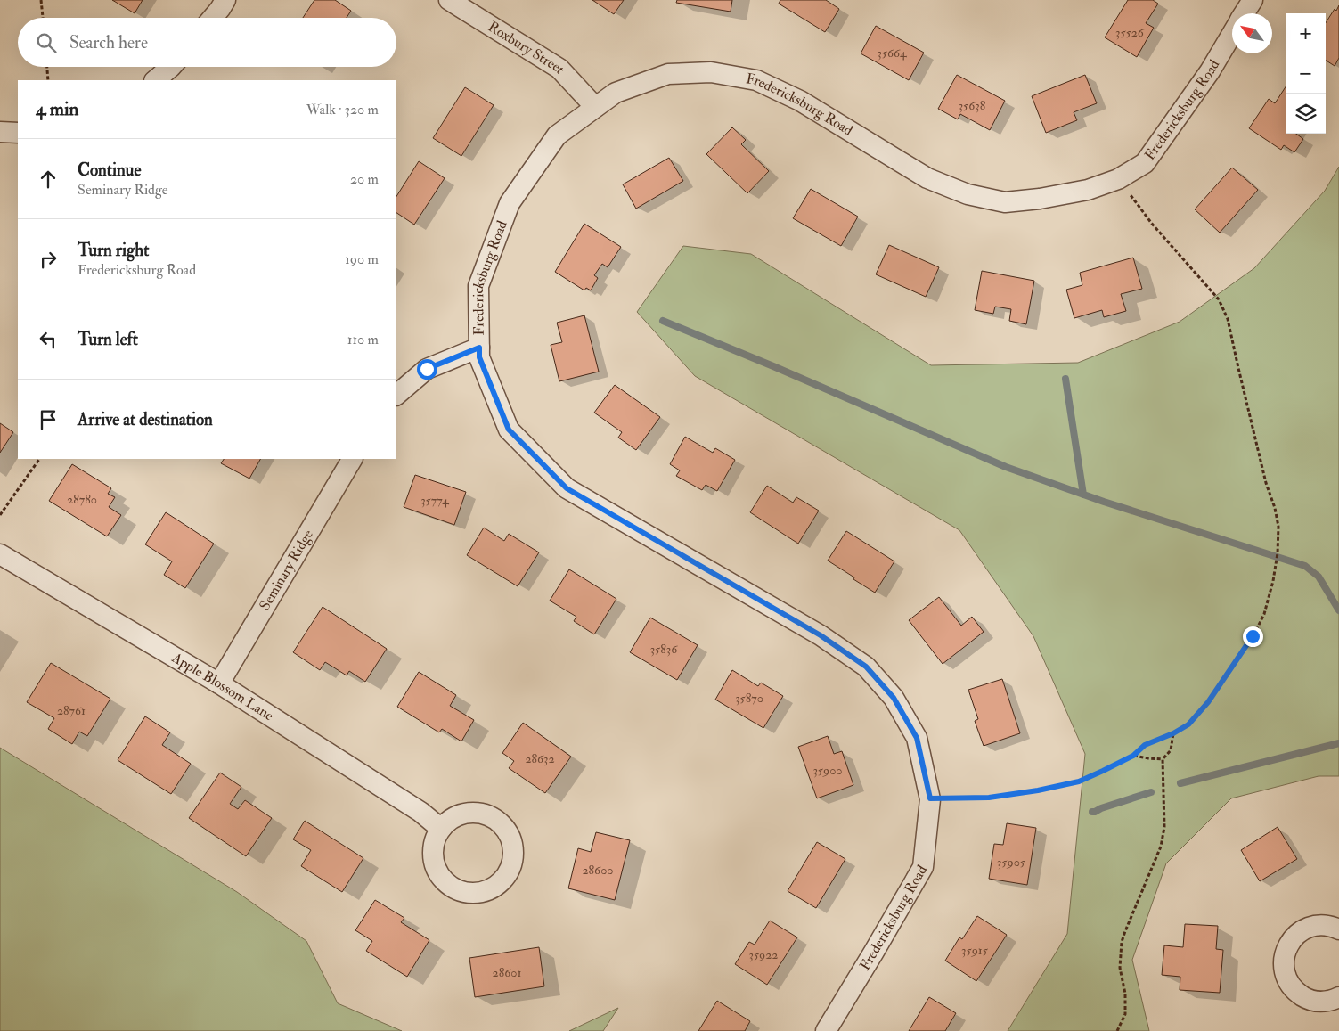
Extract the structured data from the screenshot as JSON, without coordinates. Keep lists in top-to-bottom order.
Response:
{
  "streets": {
    "street": [
      "Roxbury Street",
      "Fredericksburg Road",
      "Seminary Ridge",
      "Apple Blossom Lane"
    ]
  },
  "crossings": [
    ["Roxbury Street", "Fredericksburg Road"],
    ["Seminary Ridge", "Apple Blossom Lane"]
  ],
  "house_numbers": [
    "35526",
    "35664",
    "35638",
    "28780",
    "35774",
    "35836",
    "35870",
    "28761",
    "28632",
    "35900",
    "35905",
    "28600",
    "35915",
    "35922",
    "28601"
  ],
  "north": "top left",
  "page": {
    "map_buttons": ["+", "−"],
    "search": "Search here",
    "heading": ["4 min", "Walk · 320 m"],
    "list": [
      ["Continue", "Seminary Ridge", "20 m"],
      ["Turn right", "Fredericksburg Road", "190 m"],
      ["Turn left", "110 m"],
      "Arrive at destination"
    ]
  }
}
